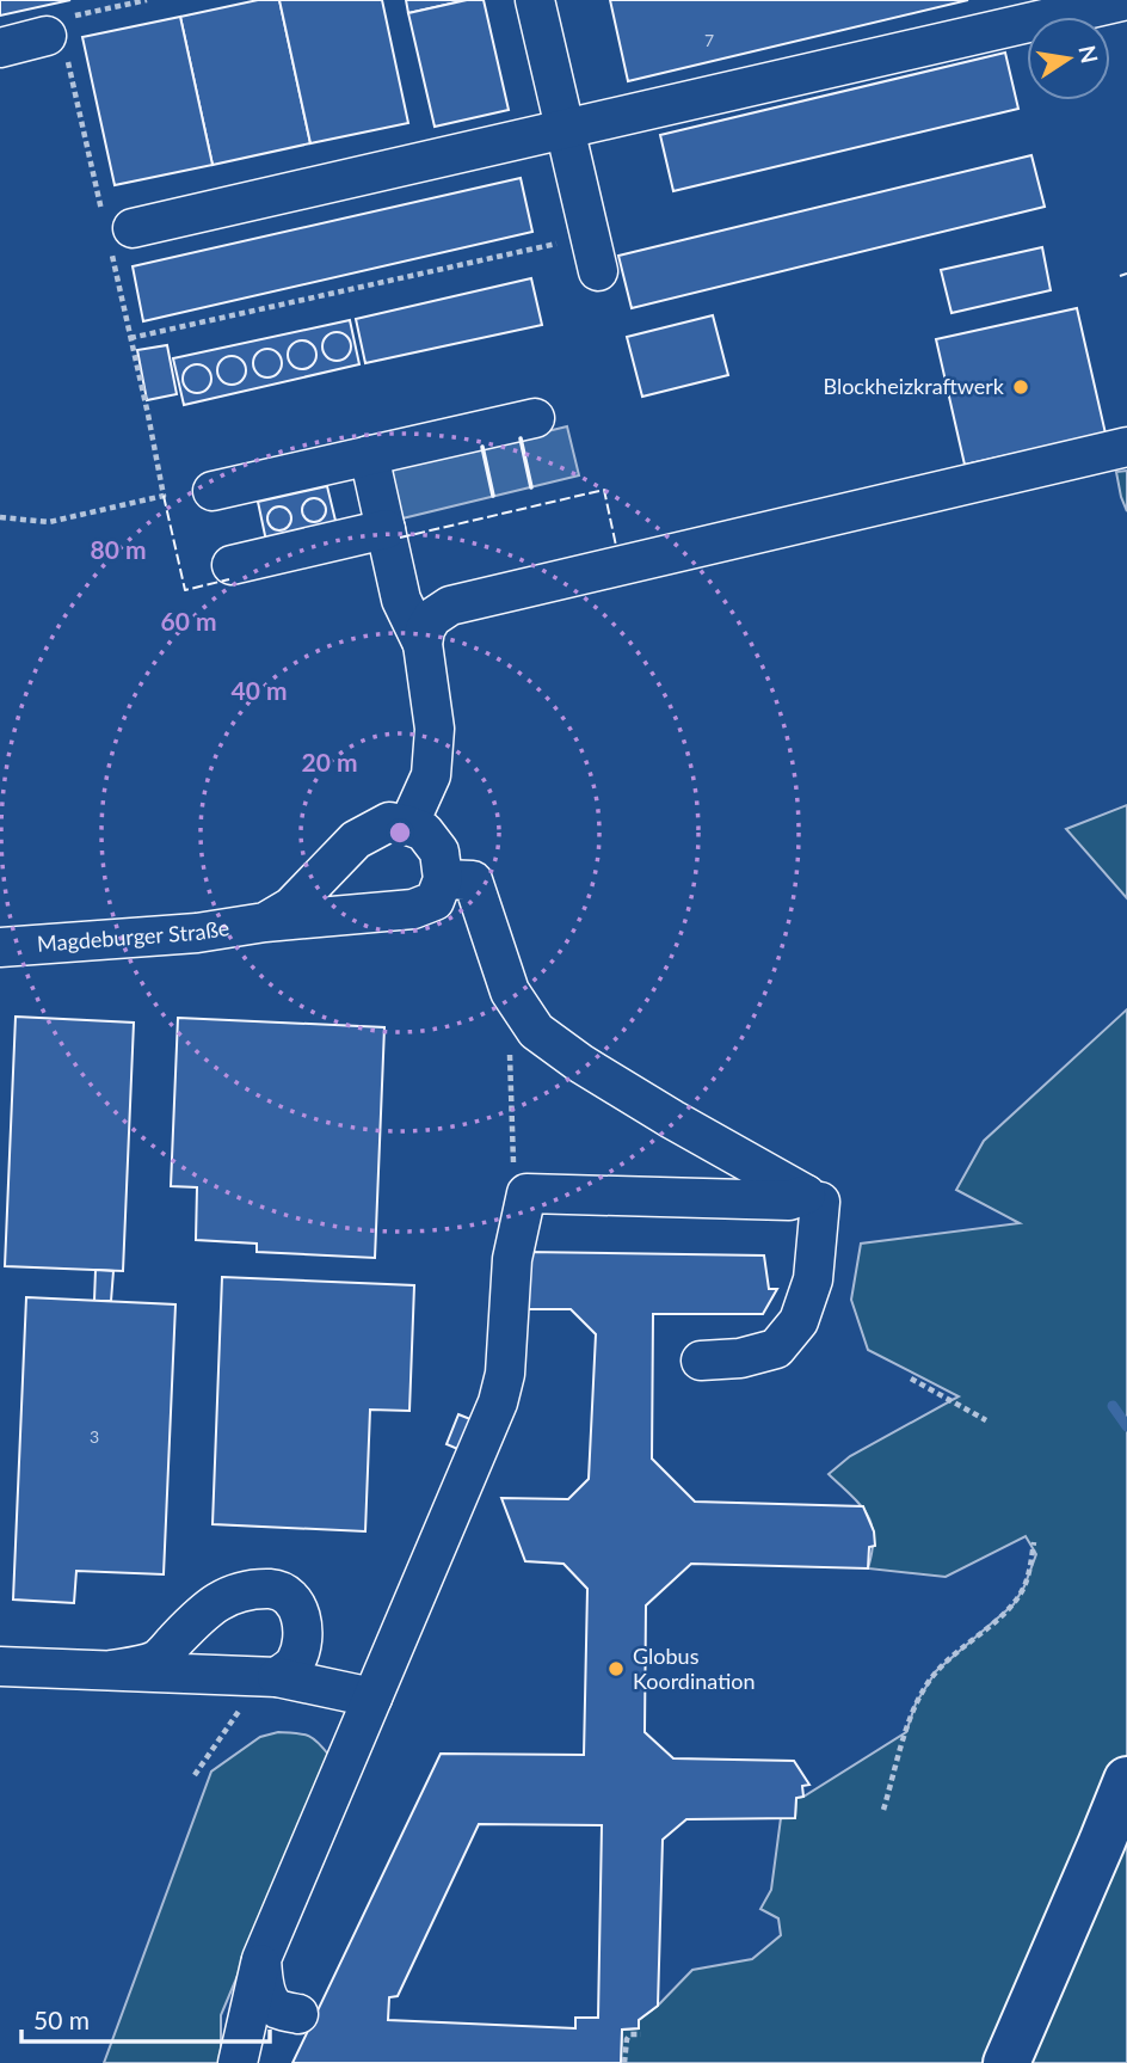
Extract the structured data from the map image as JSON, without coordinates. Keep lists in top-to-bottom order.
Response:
{
  "streets": {
    "street": ["Magdeburger Straße"]
  },
  "places": ["Blockheizkraftwerk", "Globus Koordination"],
  "house_numbers": ["7", "3"],
  "scale_bar": "50 m",
  "north": "right",
  "rings": [
    "80 m",
    "60 m",
    "40 m",
    "20 m"
  ]
}
